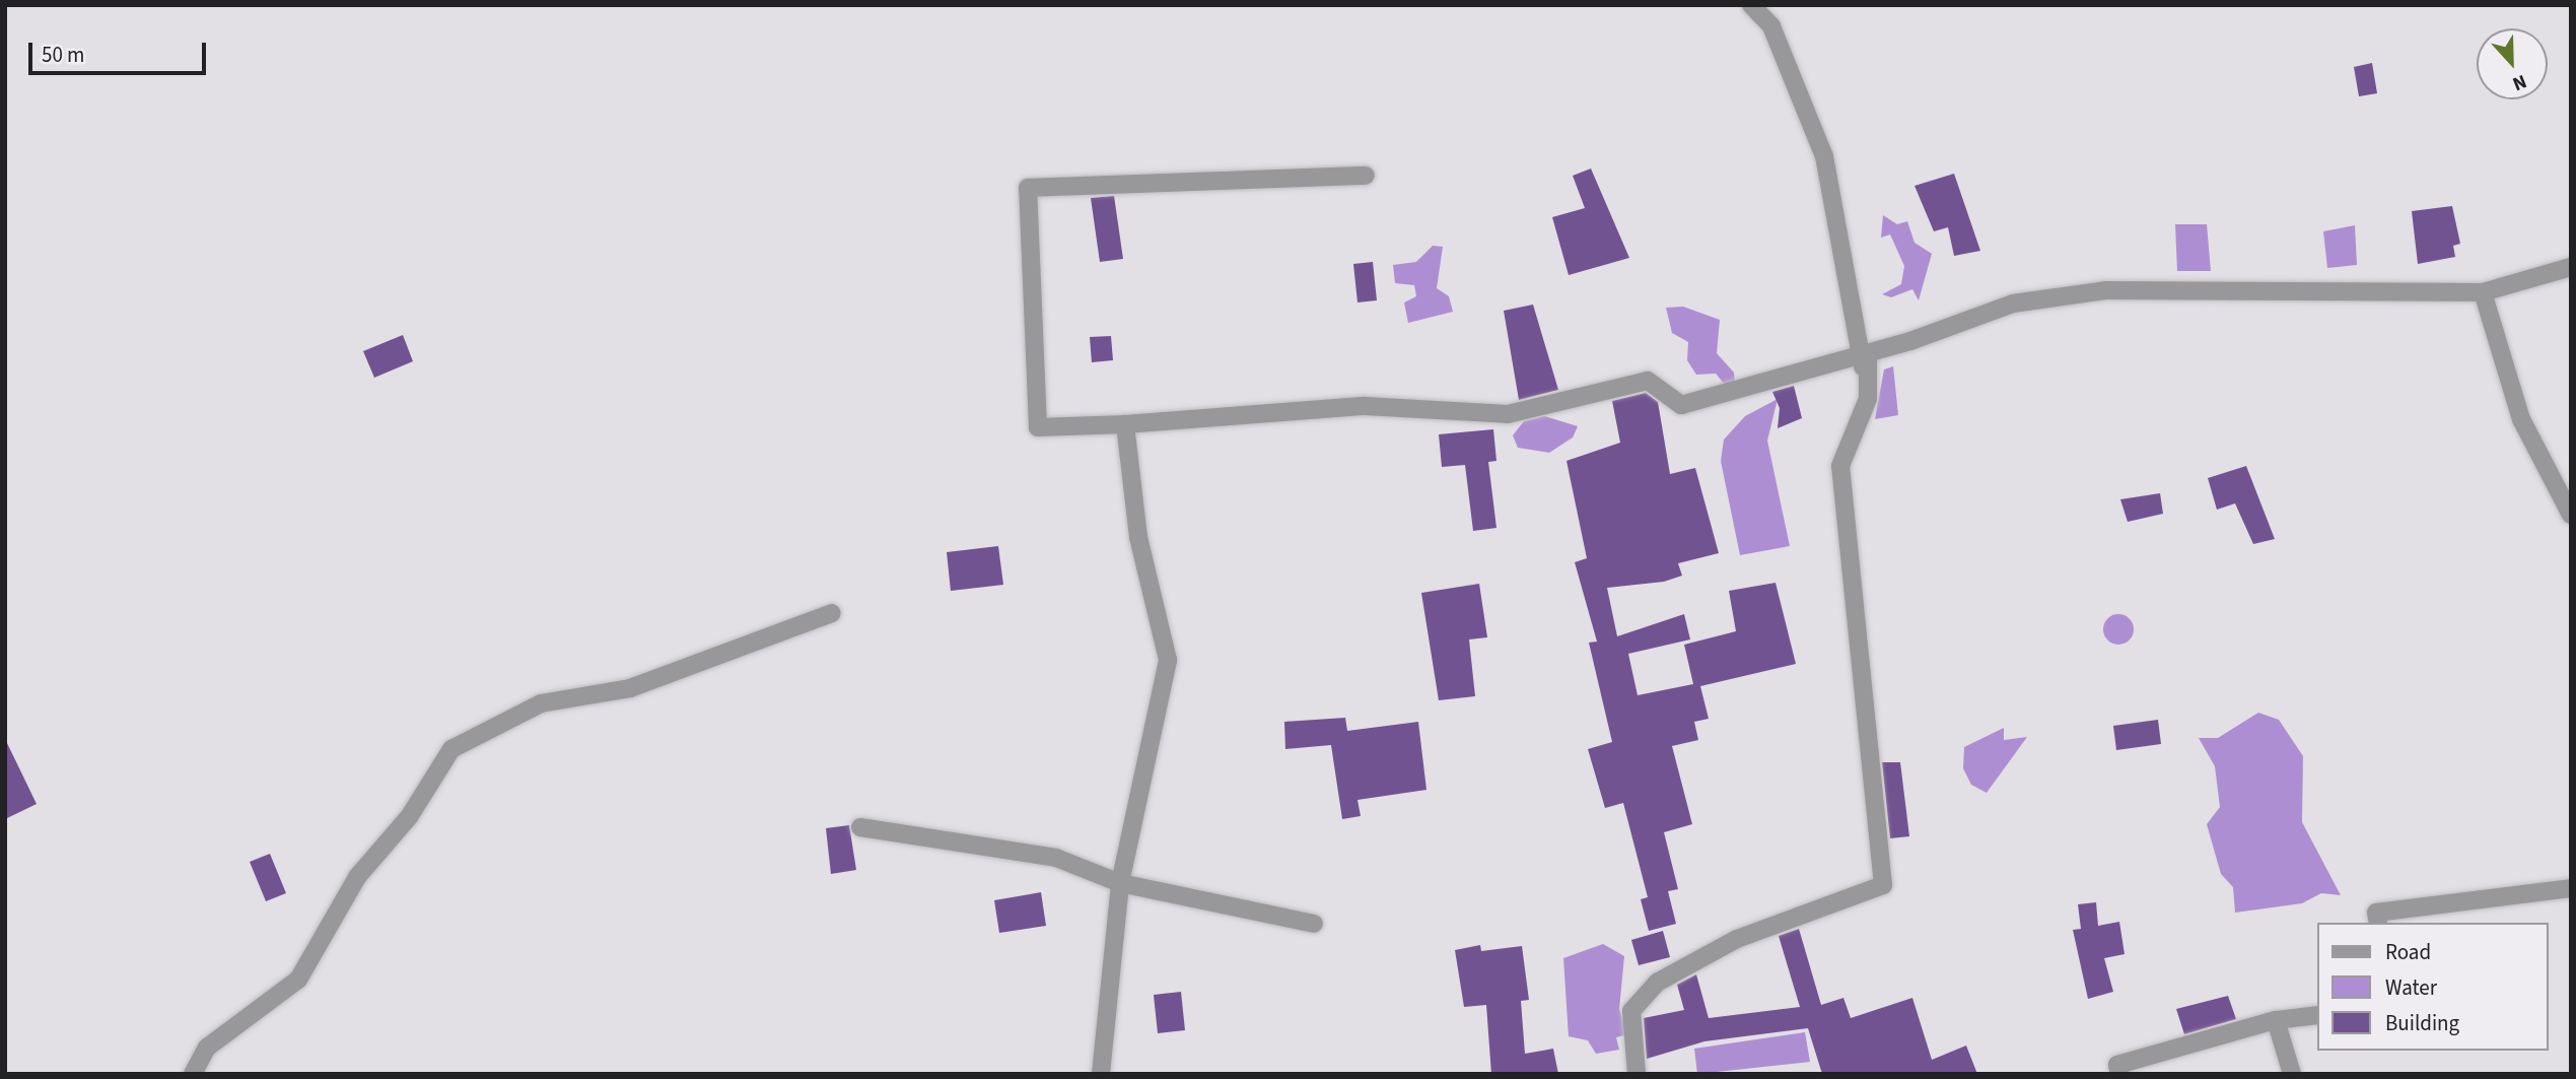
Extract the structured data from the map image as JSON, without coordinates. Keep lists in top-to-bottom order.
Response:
{
  "legend": ["Road", "Water", "Building"],
  "scale_bar": "50 m",
  "north": "bottom"
}
